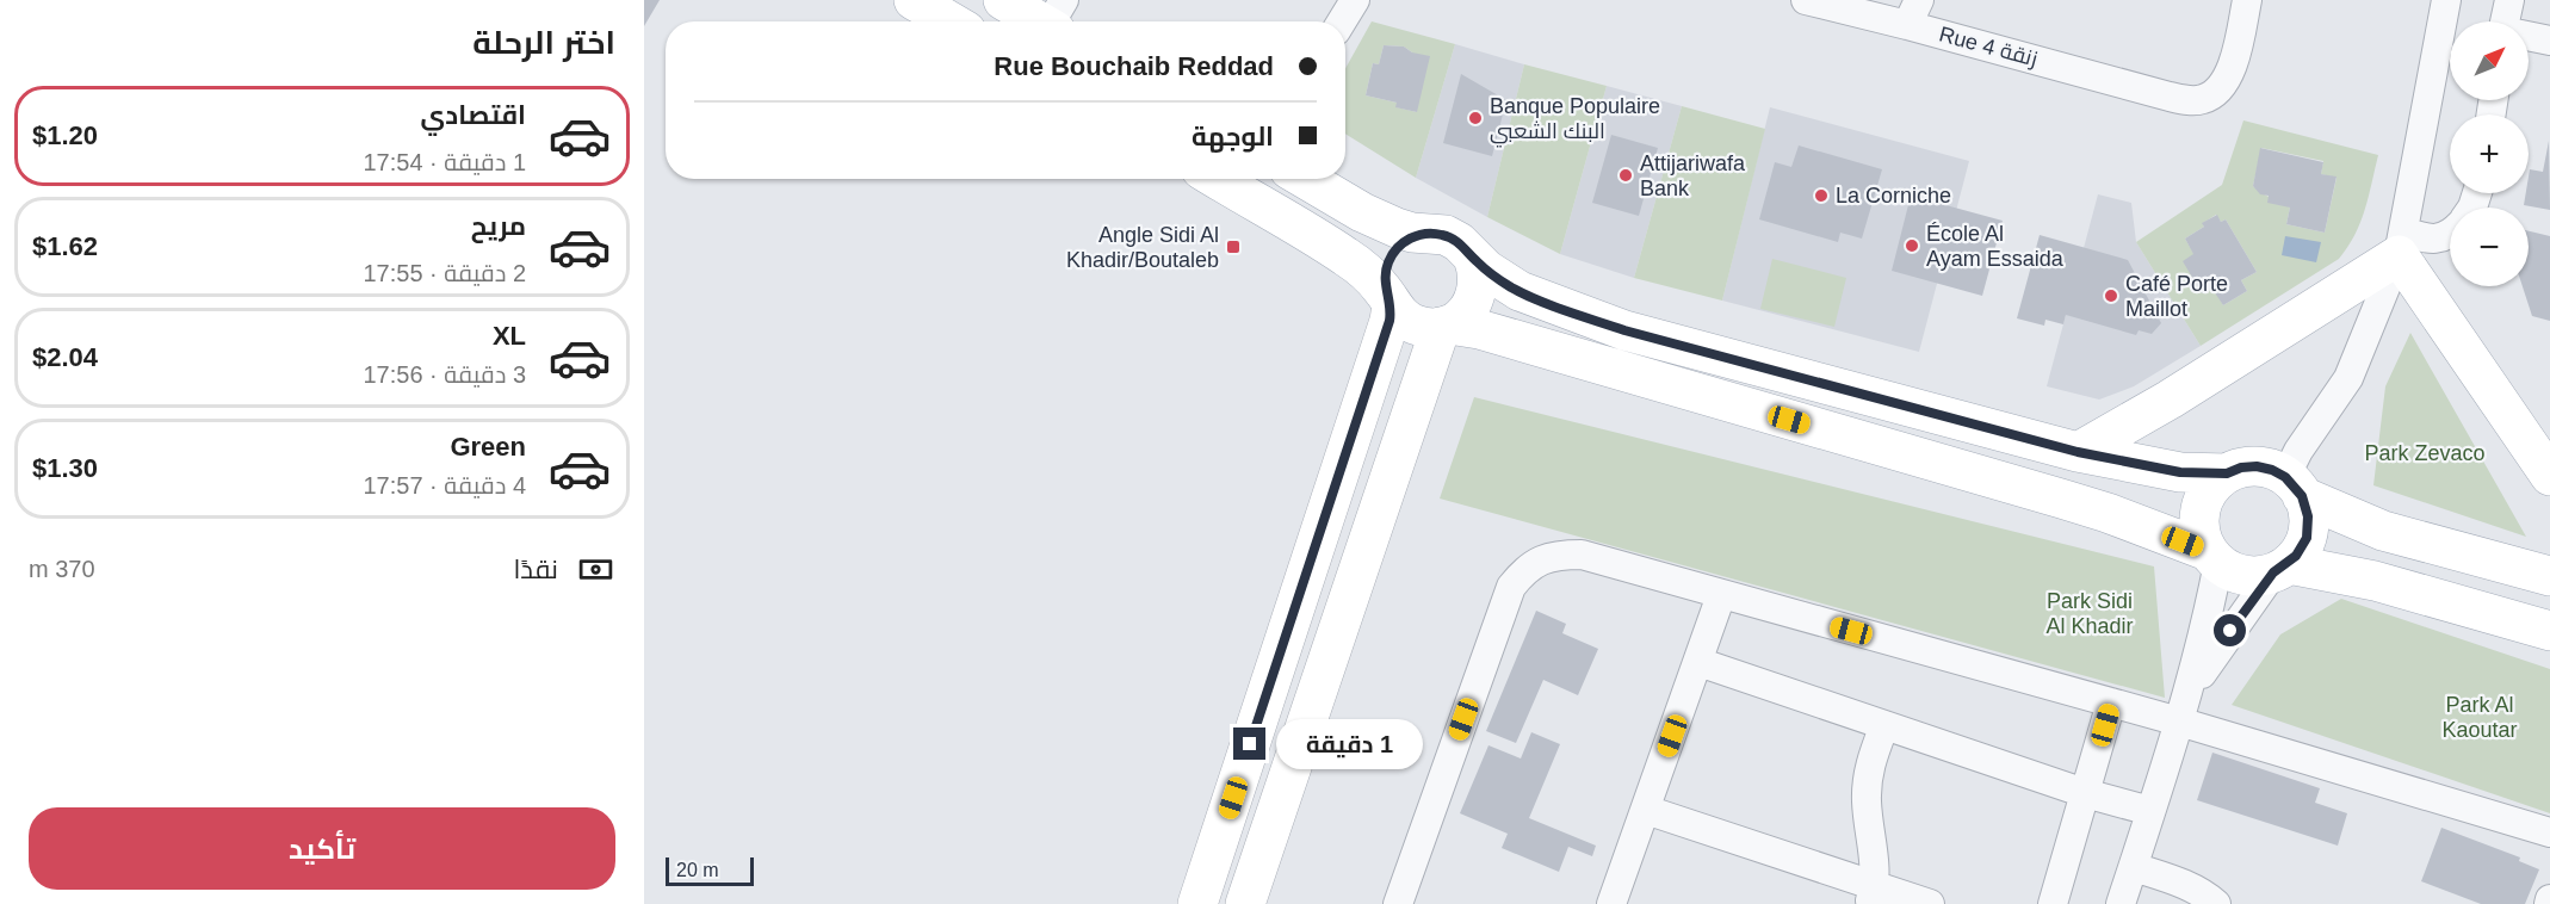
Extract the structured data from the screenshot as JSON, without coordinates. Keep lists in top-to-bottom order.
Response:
{
  "streets": {
    "street": ["Rue 4 زنقة"]
  },
  "parks": ["Park Zevaco", "Park Sidi Al Khadir", "Park Al Kaoutar"],
  "places": {
    "other": [
      "Banque Populaire البنك الشعبي",
      "Attijariwafa Bank",
      "La Corniche",
      "École Al Ayam Essaida",
      "Café Porte Maillot"
    ],
    "transit": ["Angle Sidi Al Khadir/Boutaleb"]
  },
  "scale_bar": "20 m",
  "north": "top right",
  "page": {
    "heading": "اختر الرحلة",
    "map_buttons": ["+", "−"],
    "banner": ["Rue Bouchaib Reddad", "الوجهة"],
    "list": [
      {
        "name": "اقتصادي",
        "note": "1 دقيقة · 17:54",
        "value": "$1.20"
      },
      {
        "name": "مريح",
        "note": "2 دقيقة · 17:55",
        "value": "$1.62"
      },
      {
        "name": "XL",
        "note": "3 دقيقة · 17:56",
        "value": "$2.04"
      },
      {
        "name": "Green",
        "note": "4 دقيقة · 17:57",
        "value": "$1.30"
      }
    ],
    "pay": ["نقدًا", "370 m"],
    "bubble": "1 دقيقة",
    "buttons": "تأكيد",
    "scale": "20 m"
  }
}
